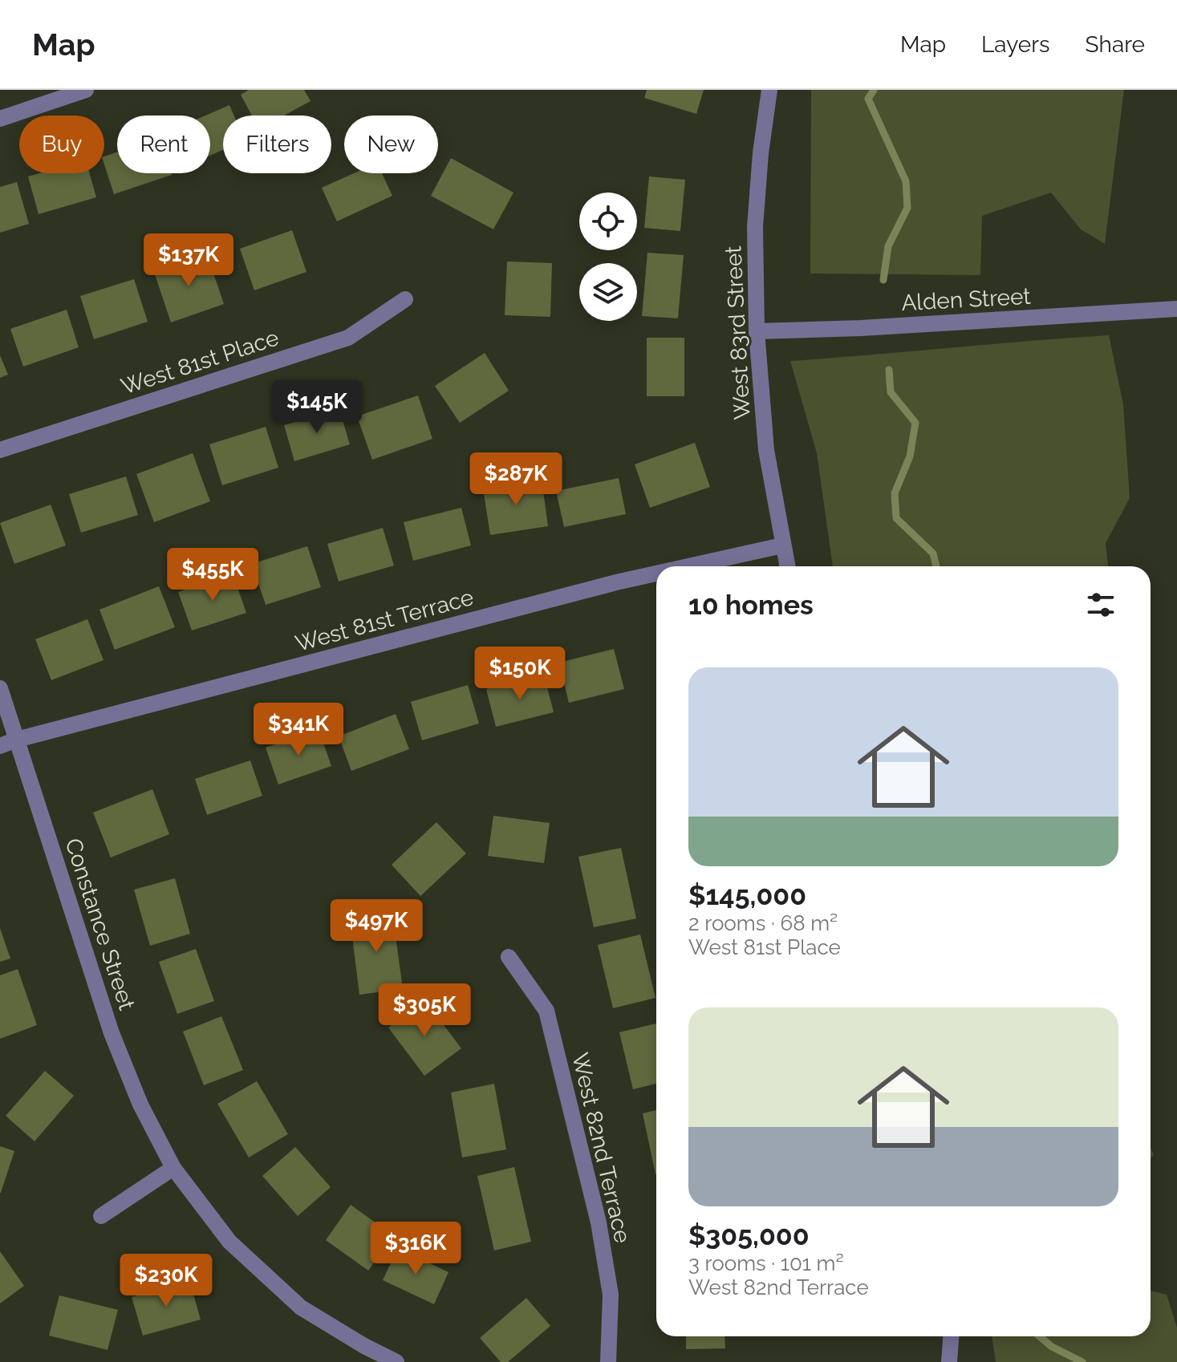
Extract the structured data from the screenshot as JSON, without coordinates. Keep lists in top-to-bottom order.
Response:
{
  "streets": {
    "street": [
      "Alden Street",
      "West 83rd Street",
      "West 81st Place",
      "West 81st Terrace",
      "Constance Street",
      "West 82nd Terrace"
    ]
  },
  "crossings": [
    ["Alden Street", "West 83rd Street"],
    ["West 83rd Street", "West 81st Terrace"],
    ["West 81st Terrace", "Constance Street"]
  ],
  "page": {
    "header": "Map",
    "nav": ["Map", "Layers", "Share"],
    "chip": [
      "Buy",
      "Rent",
      "Filters",
      "New"
    ],
    "price": [
      "$137K",
      "$145K",
      "$287K",
      "$455K",
      "$150K",
      "$341K",
      "$497K",
      "$305K",
      "$316K",
      "$230K"
    ],
    "heading": "10 homes",
    "list": [
      {
        "name": "$145,000",
        "note": "2 rooms · 68 m² · West 81st Place"
      },
      {
        "name": "$305,000",
        "note": "3 rooms · 101 m² · West 82nd Terrace"
      }
    ]
  }
}
